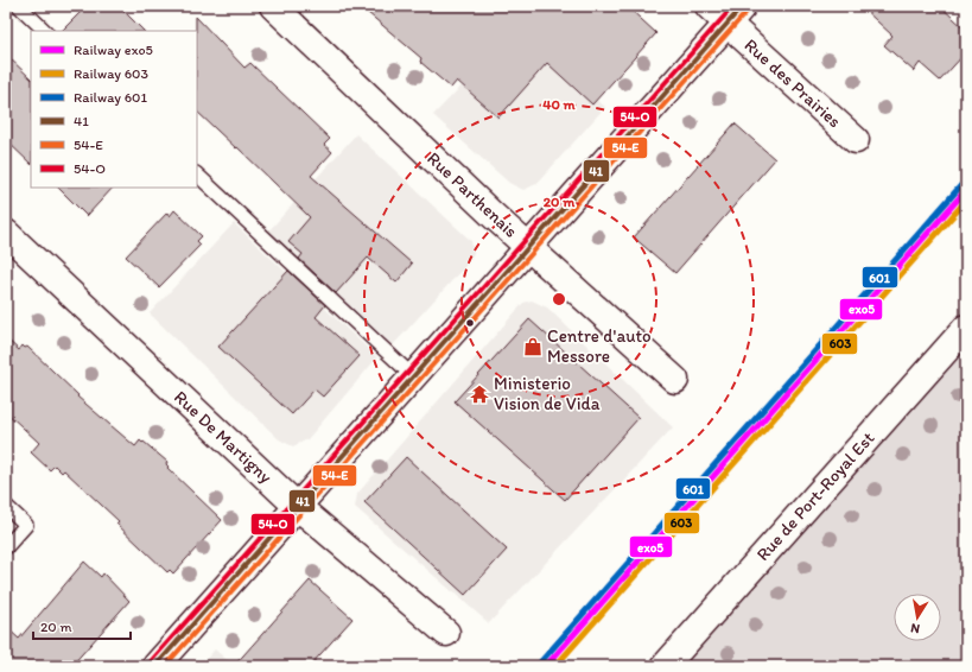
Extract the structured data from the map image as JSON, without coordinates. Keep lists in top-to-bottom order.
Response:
{
  "streets": {
    "street": [
      "Rue des Prairies",
      "Rue Parthenais",
      "Rue De Martigny",
      "Rue de Port-Royal Est"
    ]
  },
  "places": {
    "shop": ["Centre d'auto Messore"],
    "temple": ["Ministerio Vision de Vida"]
  },
  "lines": [
    "transit line 41",
    "transit line 54-O",
    "transit line 54-E",
    "rail line 601",
    "rail line exo5",
    "rail line 603"
  ],
  "legend": [
    "Railway exo5",
    "Railway 603",
    "Railway 601",
    "41",
    "54-E",
    "54-O"
  ],
  "scale_bar": "20 m",
  "north": "bottom",
  "rings": ["40 m", "20 m"]
}
